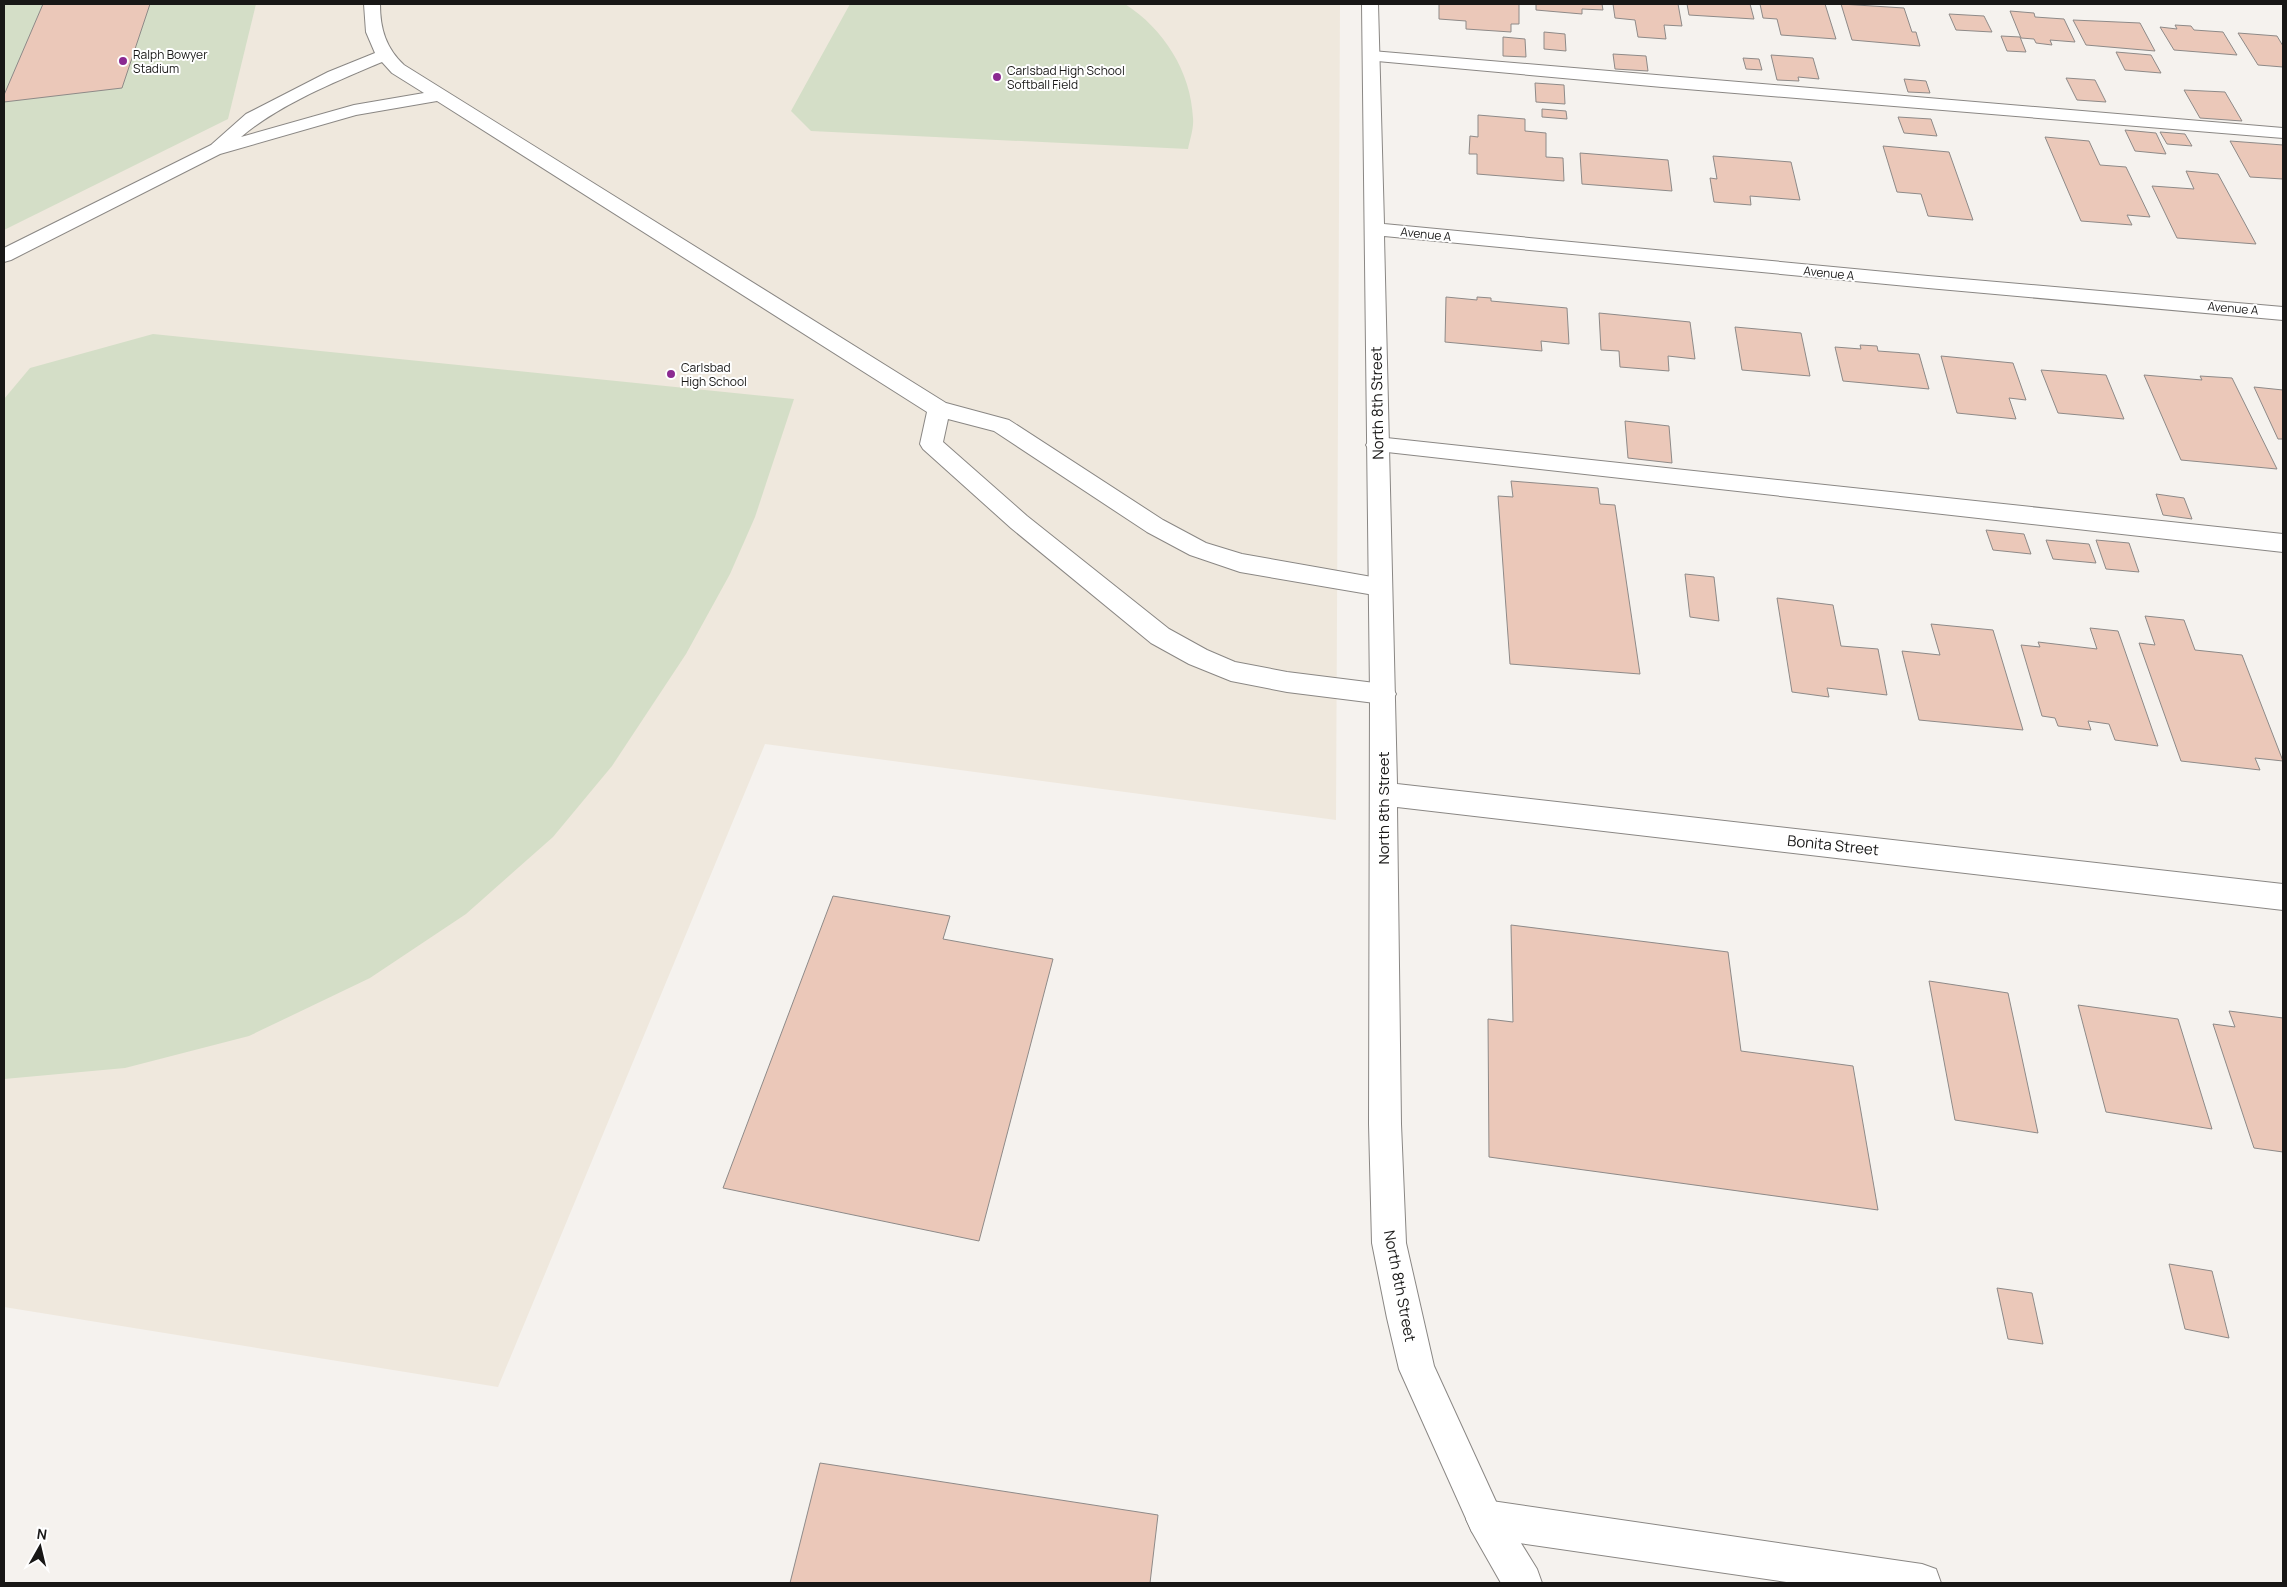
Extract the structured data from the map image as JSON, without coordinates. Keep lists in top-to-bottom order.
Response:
{
  "streets": {
    "street": ["Avenue A", "North 8th Street", "Bonita Street"]
  },
  "crossings": [
    ["Avenue A", "North 8th Street"],
    ["North 8th Street", "Bonita Street"]
  ],
  "places": ["Ralph Bowyer Stadium", "Carlsbad High School Softball Field", "Carlsbad High School"],
  "north": "top"
}
